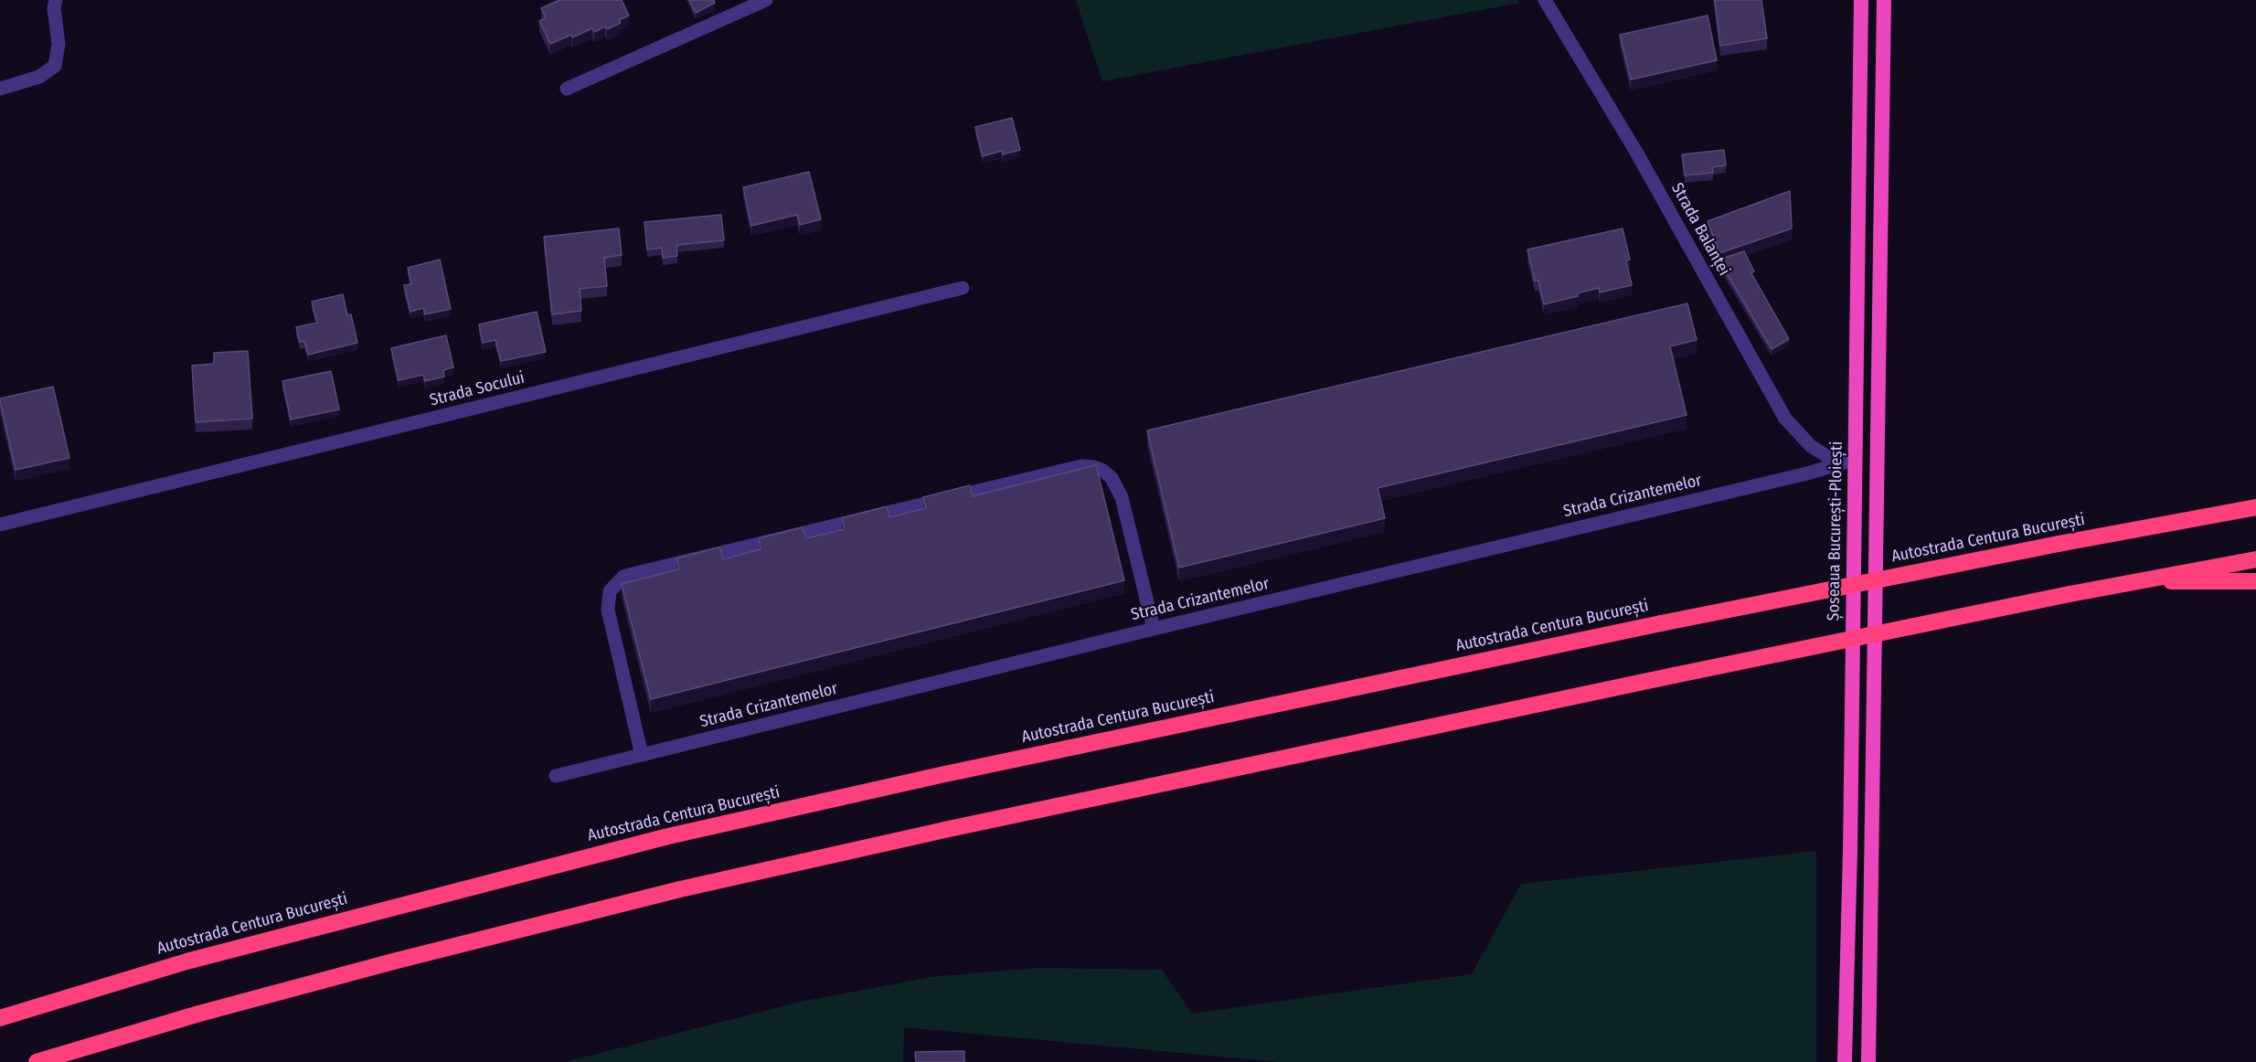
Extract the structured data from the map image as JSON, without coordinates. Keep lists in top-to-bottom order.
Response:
{
  "streets": {
    "highway": ["Șoseaua București-Ploiești", "Autostrada Centura București"],
    "street": ["Strada Balanței", "Strada Socului", "Strada Crizantemelor"]
  },
  "crossings": [
    ["Strada Balanței", "Strada Crizantemelor"],
    ["Strada Crizantemelor", "Șoseaua București-Ploiești"]
  ]
}
